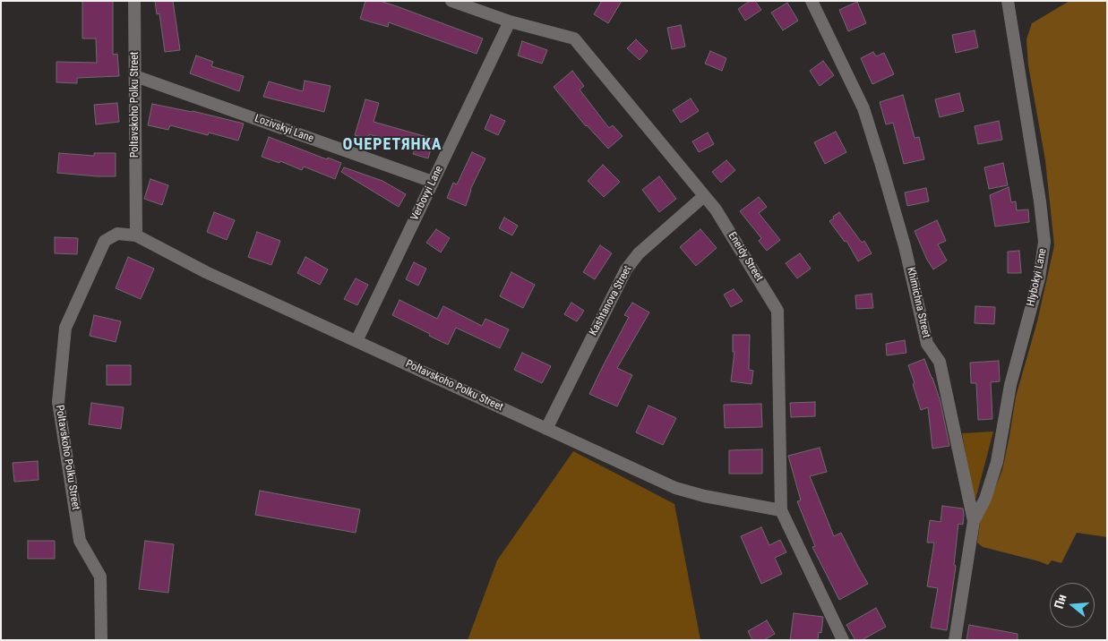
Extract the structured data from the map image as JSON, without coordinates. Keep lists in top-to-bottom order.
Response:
{
  "streets": {
    "street": [
      "Poltavskoho Polku Street",
      "Lozivskyi Lane",
      "Verbovyi Lane",
      "Eneidy Street",
      "Hlybokyi Lane",
      "Kashtanova Street",
      "Khimichna Street"
    ]
  },
  "crossings": [
    ["Poltavskoho Polku Street", "Lozivskyi Lane"],
    ["Poltavskoho Polku Street", "Verbovyi Lane"],
    ["Poltavskoho Polku Street", "Eneidy Street"],
    ["Poltavskoho Polku Street", "Kashtanova Street"],
    ["Lozivskyi Lane", "Verbovyi Lane"],
    ["Verbovyi Lane", "Eneidy Street"],
    ["Eneidy Street", "Kashtanova Street"],
    ["Hlybokyi Lane", "Khimichna Street"]
  ],
  "districts": ["ОЧЕРЕТЯНКА"],
  "north": "left"
}
